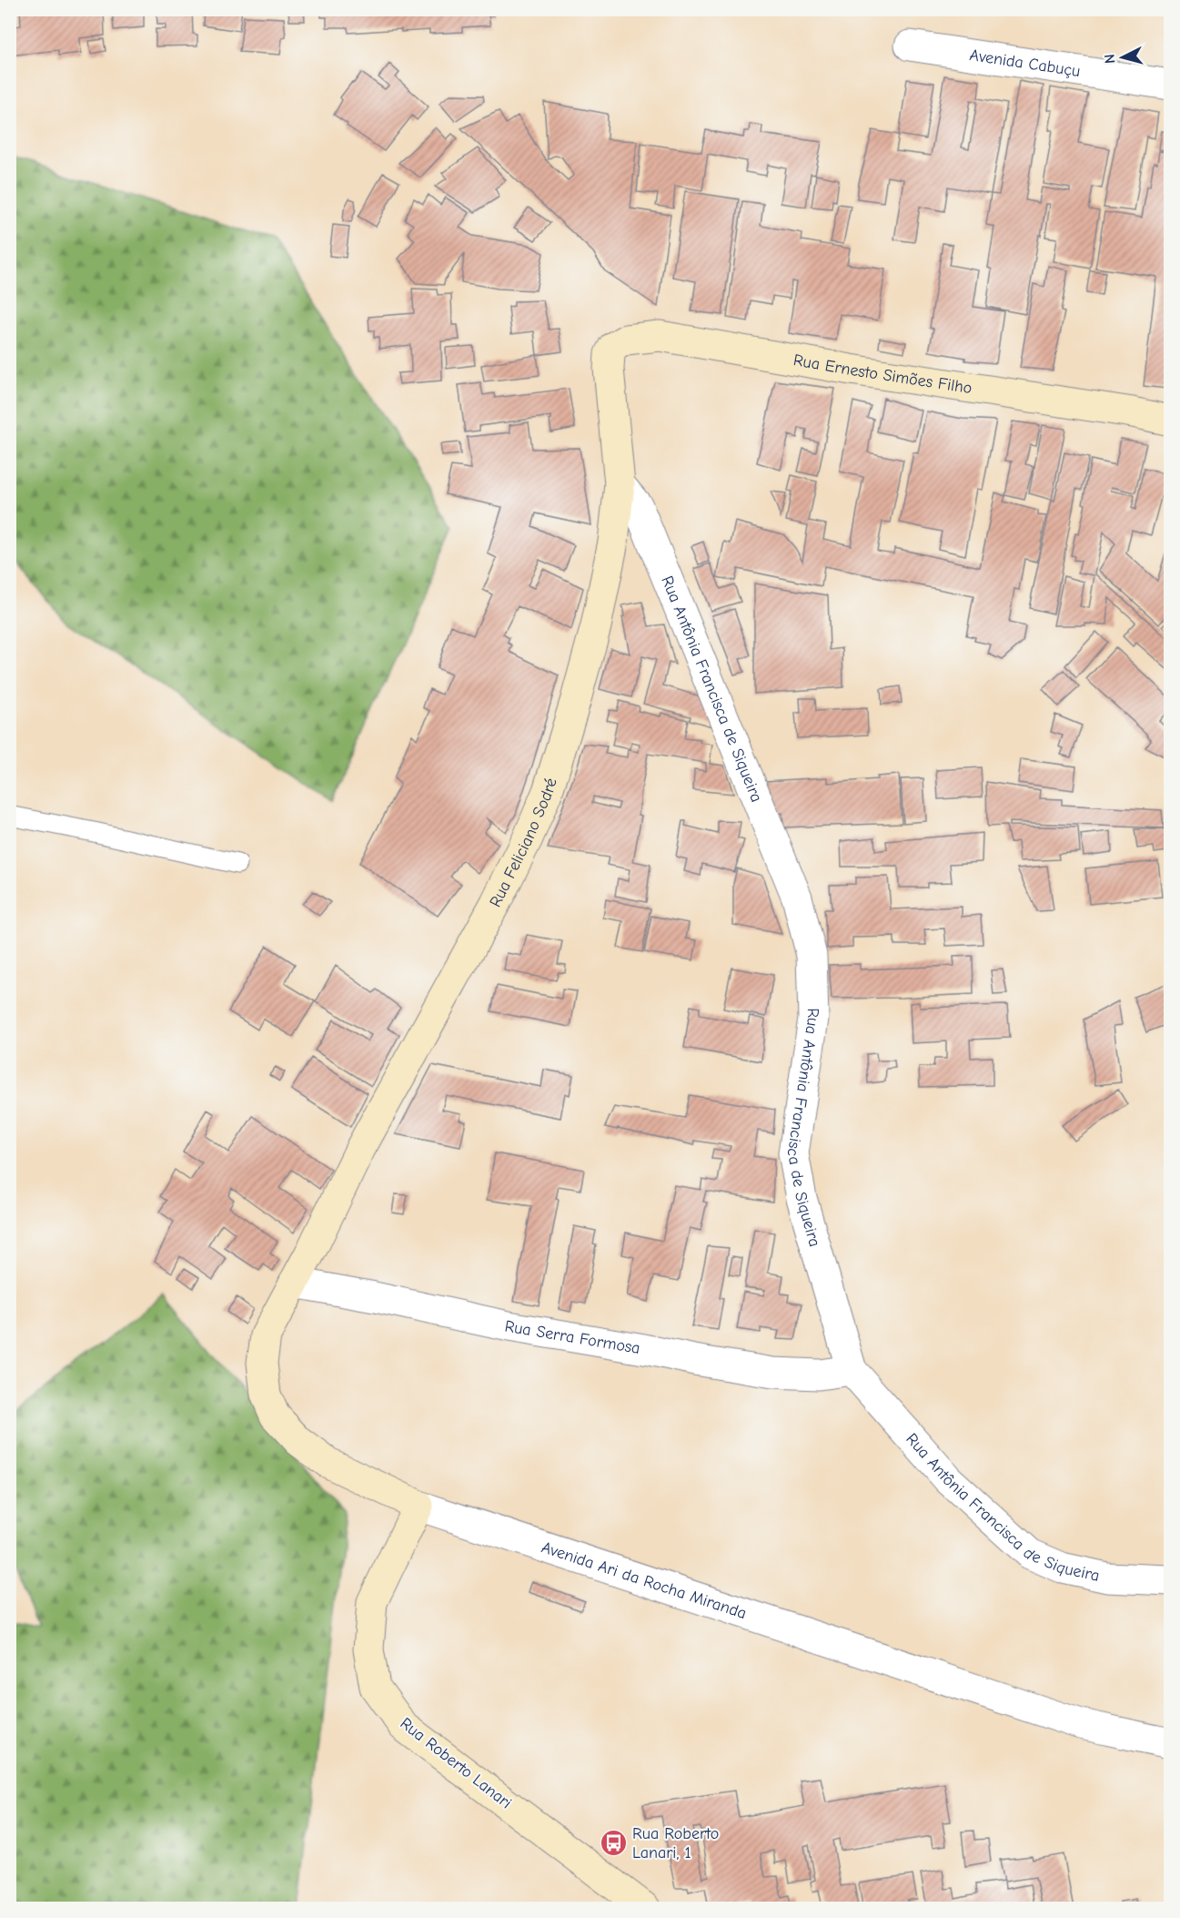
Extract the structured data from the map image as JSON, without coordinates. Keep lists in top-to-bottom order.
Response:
{
  "streets": {
    "street": [
      "Avenida Cabuçu",
      "Rua Ernesto Simões Filho",
      "Rua Antônia Francisca de Siqueira",
      "Rua Feliciano Sodré",
      "Rua Serra Formosa",
      "Avenida Ari da Rocha Miranda",
      "Rua Roberto Lanari"
    ]
  },
  "crossings": [
    ["Rua Ernesto Simões Filho", "Rua Feliciano Sodré"],
    ["Rua Antônia Francisca de Siqueira", "Rua Feliciano Sodré"],
    ["Rua Antônia Francisca de Siqueira", "Rua Serra Formosa"],
    ["Rua Feliciano Sodré", "Rua Serra Formosa"],
    ["Rua Feliciano Sodré", "Avenida Ari da Rocha Miranda"],
    ["Rua Serra Formosa", "Avenida Ari da Rocha Miranda"],
    ["Avenida Ari da Rocha Miranda", "Rua Roberto Lanari"]
  ],
  "places": {
    "bus stop": ["Rua Roberto Lanari, 1"]
  },
  "north": "left"
}
